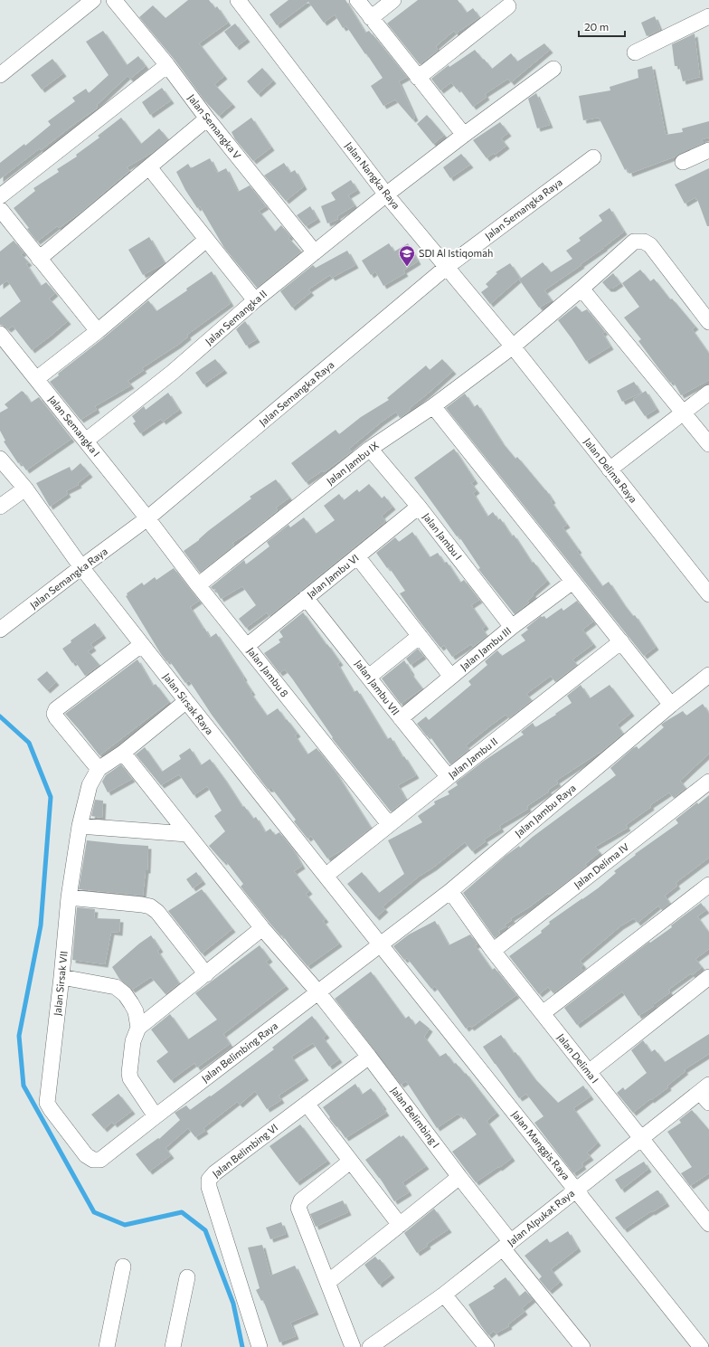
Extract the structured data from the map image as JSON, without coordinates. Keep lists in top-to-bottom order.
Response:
{
  "streets": {
    "street": [
      "Jalan Semangka V",
      "Jalan Nangka Raya",
      "Jalan Semangka Raya",
      "Jalan Semangka II",
      "Jalan Semangka I",
      "Jalan Jambu IX",
      "Jalan Delima Raya",
      "Jalan Jambu I",
      "Jalan Jambu VI",
      "Jalan Jambu III",
      "Jalan Jambu 8",
      "Jalan Jambu VII",
      "Jalan Sirsak Raya",
      "Jalan Jambu II",
      "Jalan Jambu Raya",
      "Jalan Delima IV",
      "Jalan Sirsak VII",
      "Jalan Belimbing Raya",
      "Jalan Delima I",
      "Jalan Belimbing I",
      "Jalan Manggis Raya",
      "Jalan Belimbing VI",
      "Jalan Alpukat Raya"
    ]
  },
  "crossings": [
    ["Jalan Semangka V", "Jalan Semangka II"],
    ["Jalan Nangka Raya", "Jalan Semangka Raya"],
    ["Jalan Nangka Raya", "Jalan Semangka II"],
    ["Jalan Nangka Raya", "Jalan Jambu IX"],
    ["Jalan Nangka Raya", "Jalan Delima Raya"],
    ["Jalan Semangka Raya", "Jalan Semangka I"],
    ["Jalan Semangka Raya", "Jalan Jambu 8"],
    ["Jalan Semangka Raya", "Jalan Sirsak Raya"],
    ["Jalan Semangka II", "Jalan Semangka I"],
    ["Jalan Semangka I", "Jalan Jambu 8"],
    ["Jalan Jambu IX", "Jalan Delima Raya"],
    ["Jalan Jambu IX", "Jalan Jambu I"],
    ["Jalan Jambu IX", "Jalan Jambu 8"],
    ["Jalan Jambu I", "Jalan Jambu VI"],
    ["Jalan Jambu I", "Jalan Jambu III"],
    ["Jalan Jambu VI", "Jalan Jambu 8"],
    ["Jalan Jambu VI", "Jalan Jambu VII"],
    ["Jalan Jambu III", "Jalan Jambu VII"],
    ["Jalan Jambu 8", "Jalan Jambu II"],
    ["Jalan Jambu VII", "Jalan Jambu II"],
    ["Jalan Sirsak Raya", "Jalan Jambu II"],
    ["Jalan Sirsak Raya", "Jalan Jambu Raya"],
    ["Jalan Sirsak Raya", "Jalan Belimbing Raya"],
    ["Jalan Sirsak Raya", "Jalan Manggis Raya"],
    ["Jalan Jambu Raya", "Jalan Belimbing Raya"],
    ["Jalan Jambu Raya", "Jalan Delima I"],
    ["Jalan Jambu Raya", "Jalan Manggis Raya"],
    ["Jalan Delima IV", "Jalan Delima I"],
    ["Jalan Sirsak VII", "Jalan Belimbing Raya"],
    ["Jalan Belimbing Raya", "Jalan Belimbing I"],
    ["Jalan Belimbing Raya", "Jalan Manggis Raya"],
    ["Jalan Delima I", "Jalan Alpukat Raya"],
    ["Jalan Belimbing I", "Jalan Belimbing VI"],
    ["Jalan Belimbing I", "Jalan Alpukat Raya"],
    ["Jalan Manggis Raya", "Jalan Alpukat Raya"]
  ],
  "places": {
    "school or university": ["SDI Al Istiqomah"]
  },
  "scale_bar": "20 m"
}
